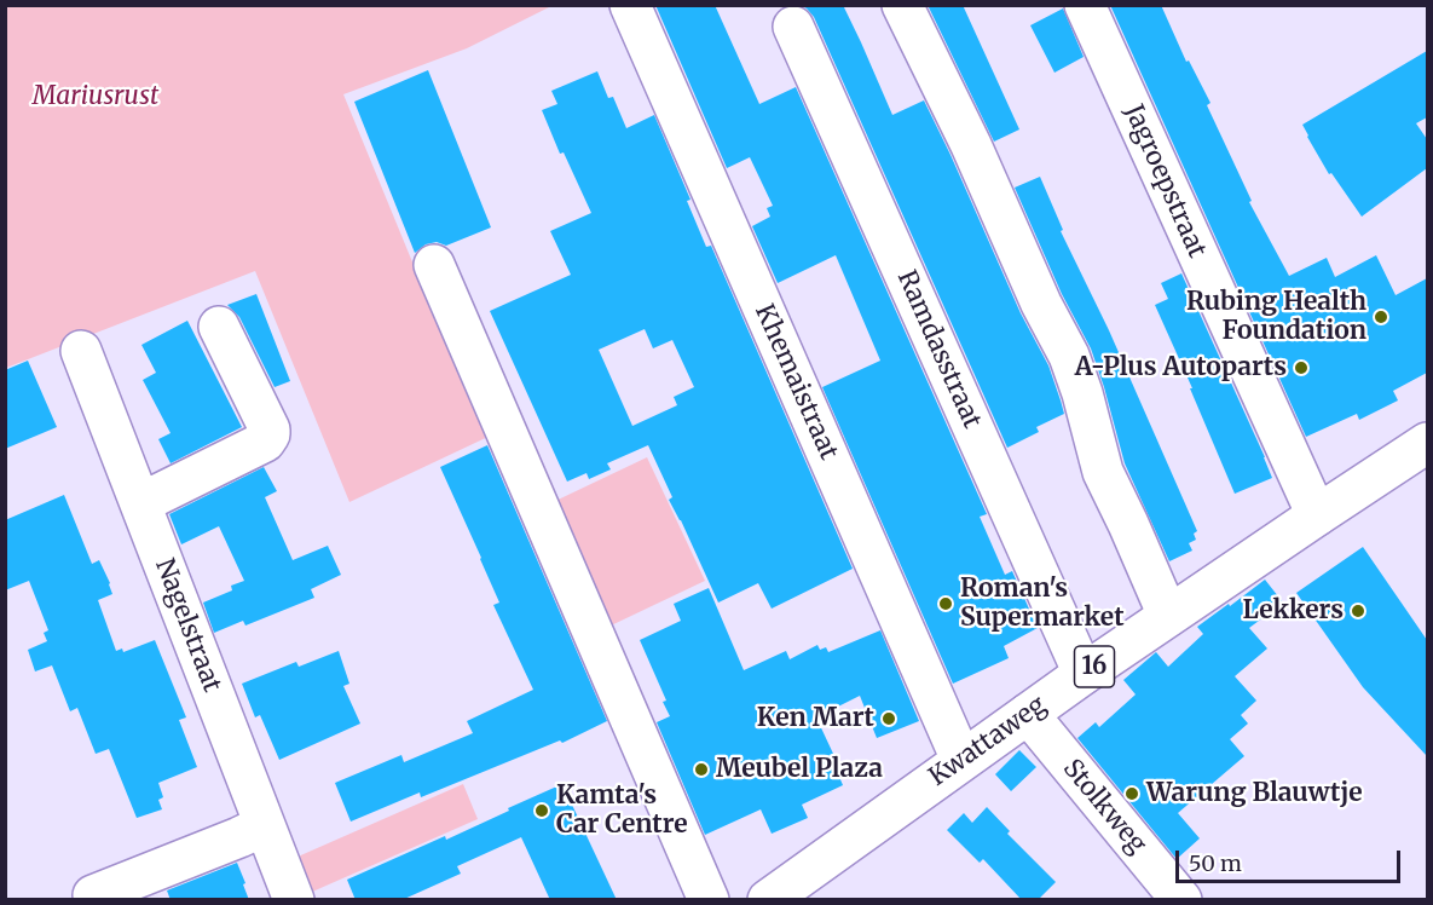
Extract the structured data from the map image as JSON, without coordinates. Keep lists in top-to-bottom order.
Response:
{
  "streets": {
    "street": [
      "Jagroepstraat",
      "Ramdasstraat",
      "Khemaistraat",
      "Nagelstraat",
      "16",
      "Kwattaweg",
      "Stolkweg"
    ]
  },
  "crossings": [
    ["Jagroepstraat", "Kwattaweg"],
    ["Ramdasstraat", "Kwattaweg"],
    ["Khemaistraat", "Kwattaweg"],
    ["Kwattaweg", "Stolkweg"]
  ],
  "parks": ["Mariusrust"],
  "places": [
    "Rubing Health Foundation",
    "A-Plus Autoparts",
    "Roman's Supermarket",
    "Lekkers",
    "Ken Mart",
    "Meubel Plaza",
    "Warung Blauwtje",
    "Kamta's Car Centre"
  ],
  "scale_bar": "50 m"
}
